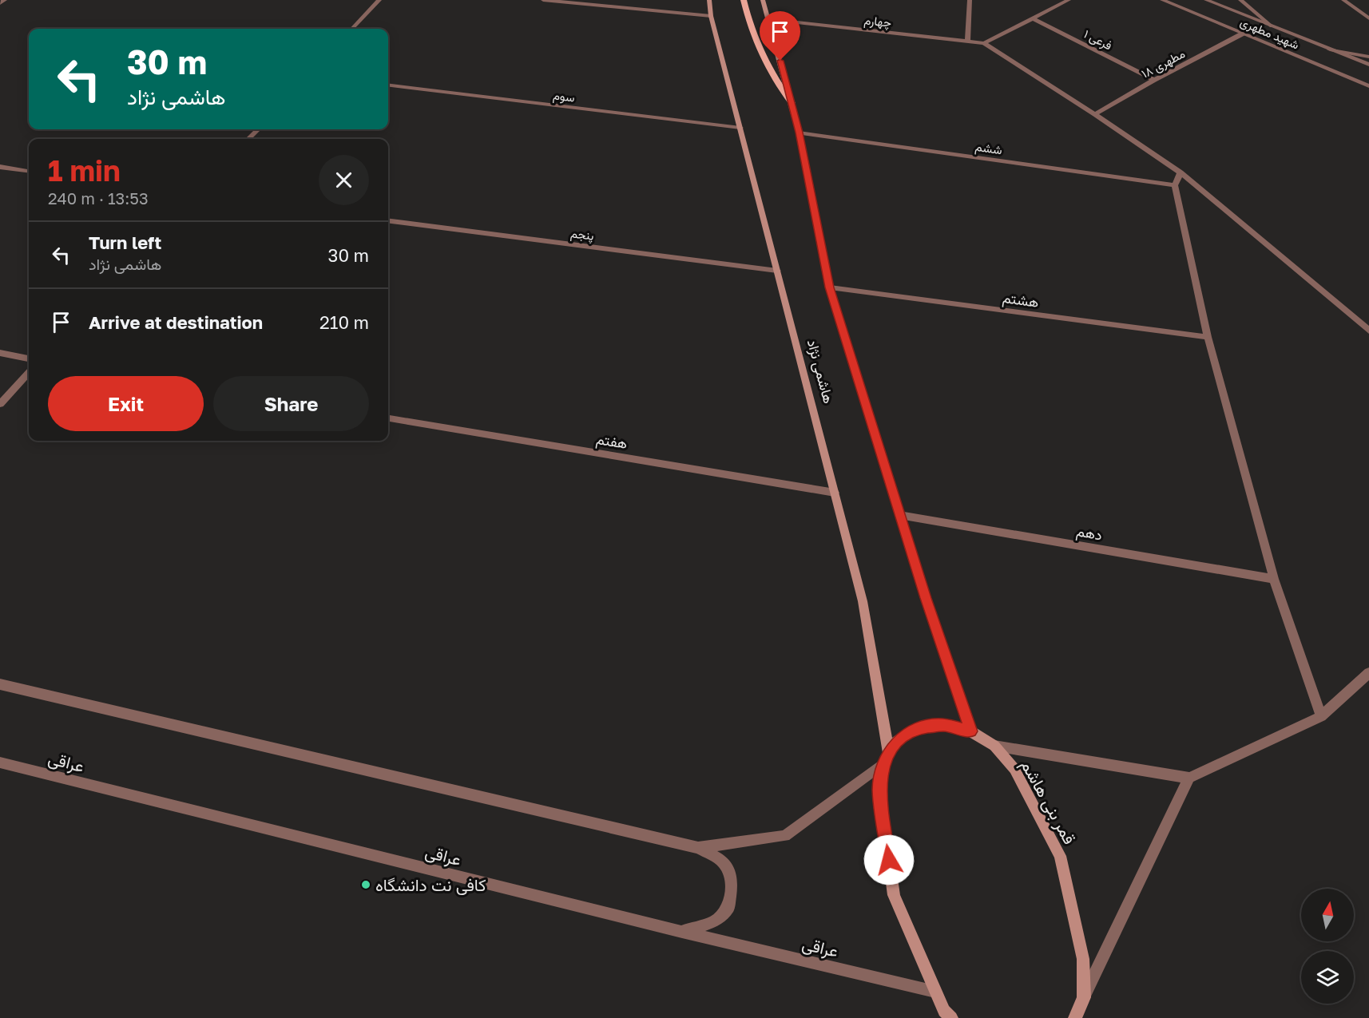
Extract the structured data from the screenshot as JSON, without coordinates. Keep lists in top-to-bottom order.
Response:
{
  "streets": {
    "main road": ["هاشمی نژاد", "قمر بنی هاشم"],
    "street": [
      "چهارم",
      "شهید مطهری",
      "فرعی ۱",
      "مطهری ۱۸",
      "سوم",
      "ششم",
      "پنجم",
      "هشتم",
      "هفتم",
      "دهم",
      "عراقی"
    ]
  },
  "crossings": [
    ["شهید مطهری", "مطهری ۱۸"],
    ["فرعی ۱", "مطهری ۱۸"],
    ["سوم", "هاشمی نژاد"],
    ["پنجم", "هاشمی نژاد"],
    ["هاشمی نژاد", "هفتم"],
    ["هاشمی نژاد", "قمر بنی هاشم"]
  ],
  "places": ["کافی نت دانشگاه"],
  "north": "top",
  "page": {
    "turn": ["30 m", "هاشمی نژاد"],
    "heading": ["1 min", "240 m · 13:53"],
    "list": [
      {
        "name": "Turn left",
        "note": "هاشمی نژاد",
        "value": "30 m"
      },
      {
        "name": "Arrive at destination",
        "value": "210 m"
      }
    ],
    "buttons": ["Exit", "Share"]
  }
}
